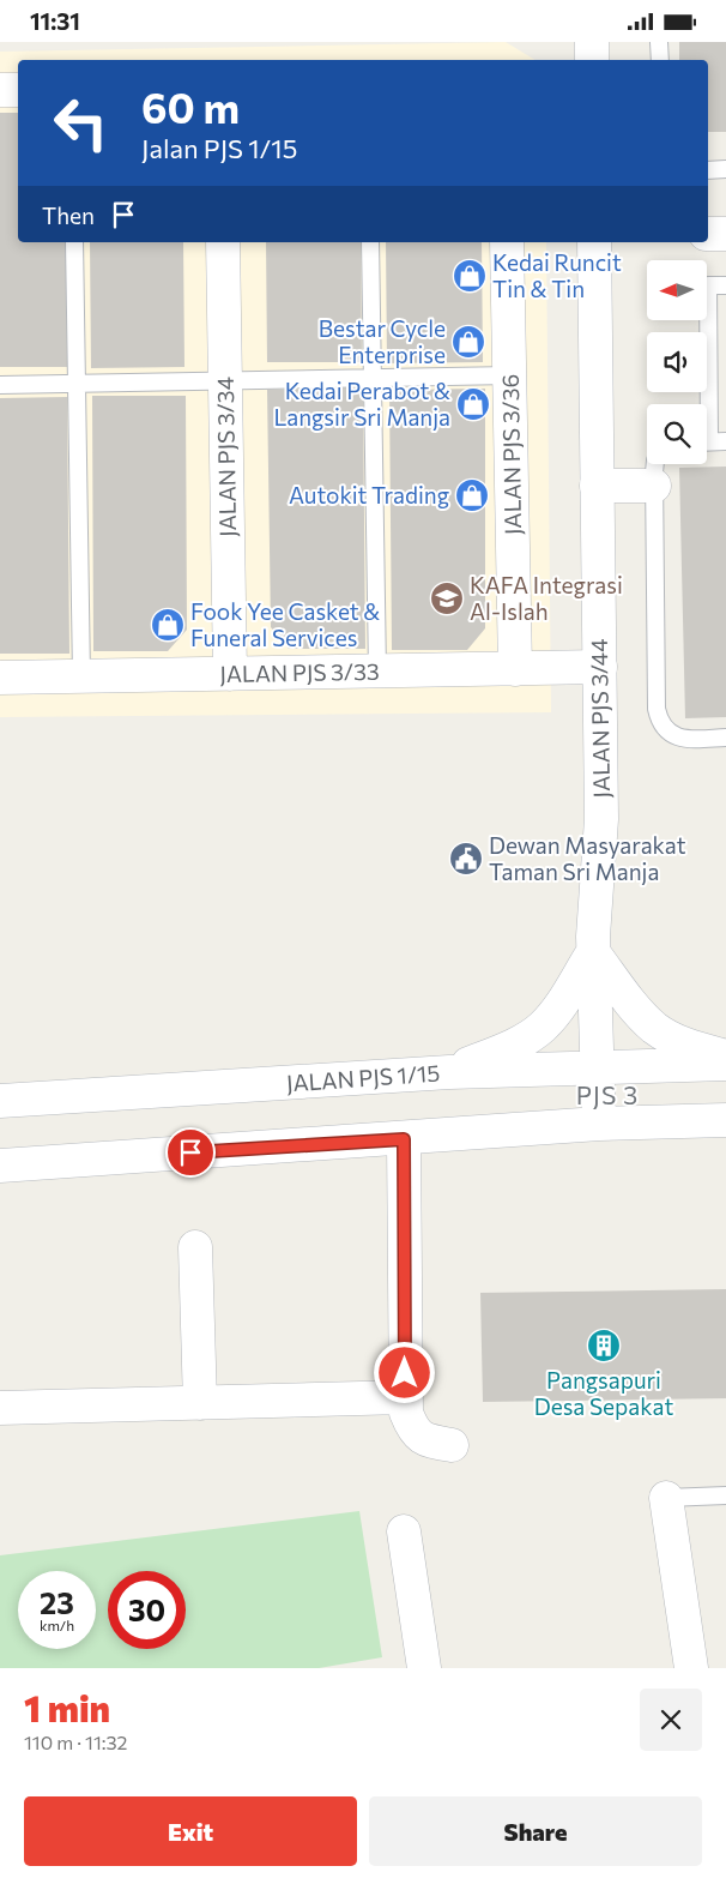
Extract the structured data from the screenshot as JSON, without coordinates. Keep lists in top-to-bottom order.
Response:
{
  "streets": {
    "street": [
      "JALAN PJS 3/36",
      "JALAN PJS 3/34",
      "JALAN PJS 3/33",
      "JALAN PJS 3/44",
      "JALAN PJS 1/15"
    ]
  },
  "crossings": [
    ["JALAN PJS 3/36", "JALAN PJS 3/33"],
    ["JALAN PJS 3/34", "JALAN PJS 3/33"],
    ["JALAN PJS 3/33", "JALAN PJS 3/44"],
    ["JALAN PJS 3/44", "JALAN PJS 1/15"]
  ],
  "districts": ["PJS 3"],
  "places": {
    "shop": [
      "Kedai Runcit Tin & Tin",
      "Bestar Cycle Enterprise",
      "Kedai Perabot & Langsir Sri Manja",
      "Autokit Trading",
      "Fook Yee Casket & Funeral Services"
    ],
    "school or university": ["KAFA Integrasi Al-Islah"],
    "public building": ["Dewan Masyarakat Taman Sri Manja"],
    "building": ["Pangsapuri Desa Sepakat"]
  },
  "north": "left",
  "page": {
    "status": "11:31",
    "turn": ["60 m", "Jalan PJS 1/15"],
    "then": "Then",
    "speed": "23 km/h",
    "limit": "30",
    "heading": ["1 min", "110 m · 11:32"],
    "buttons": ["Exit", "Share"]
  }
}
